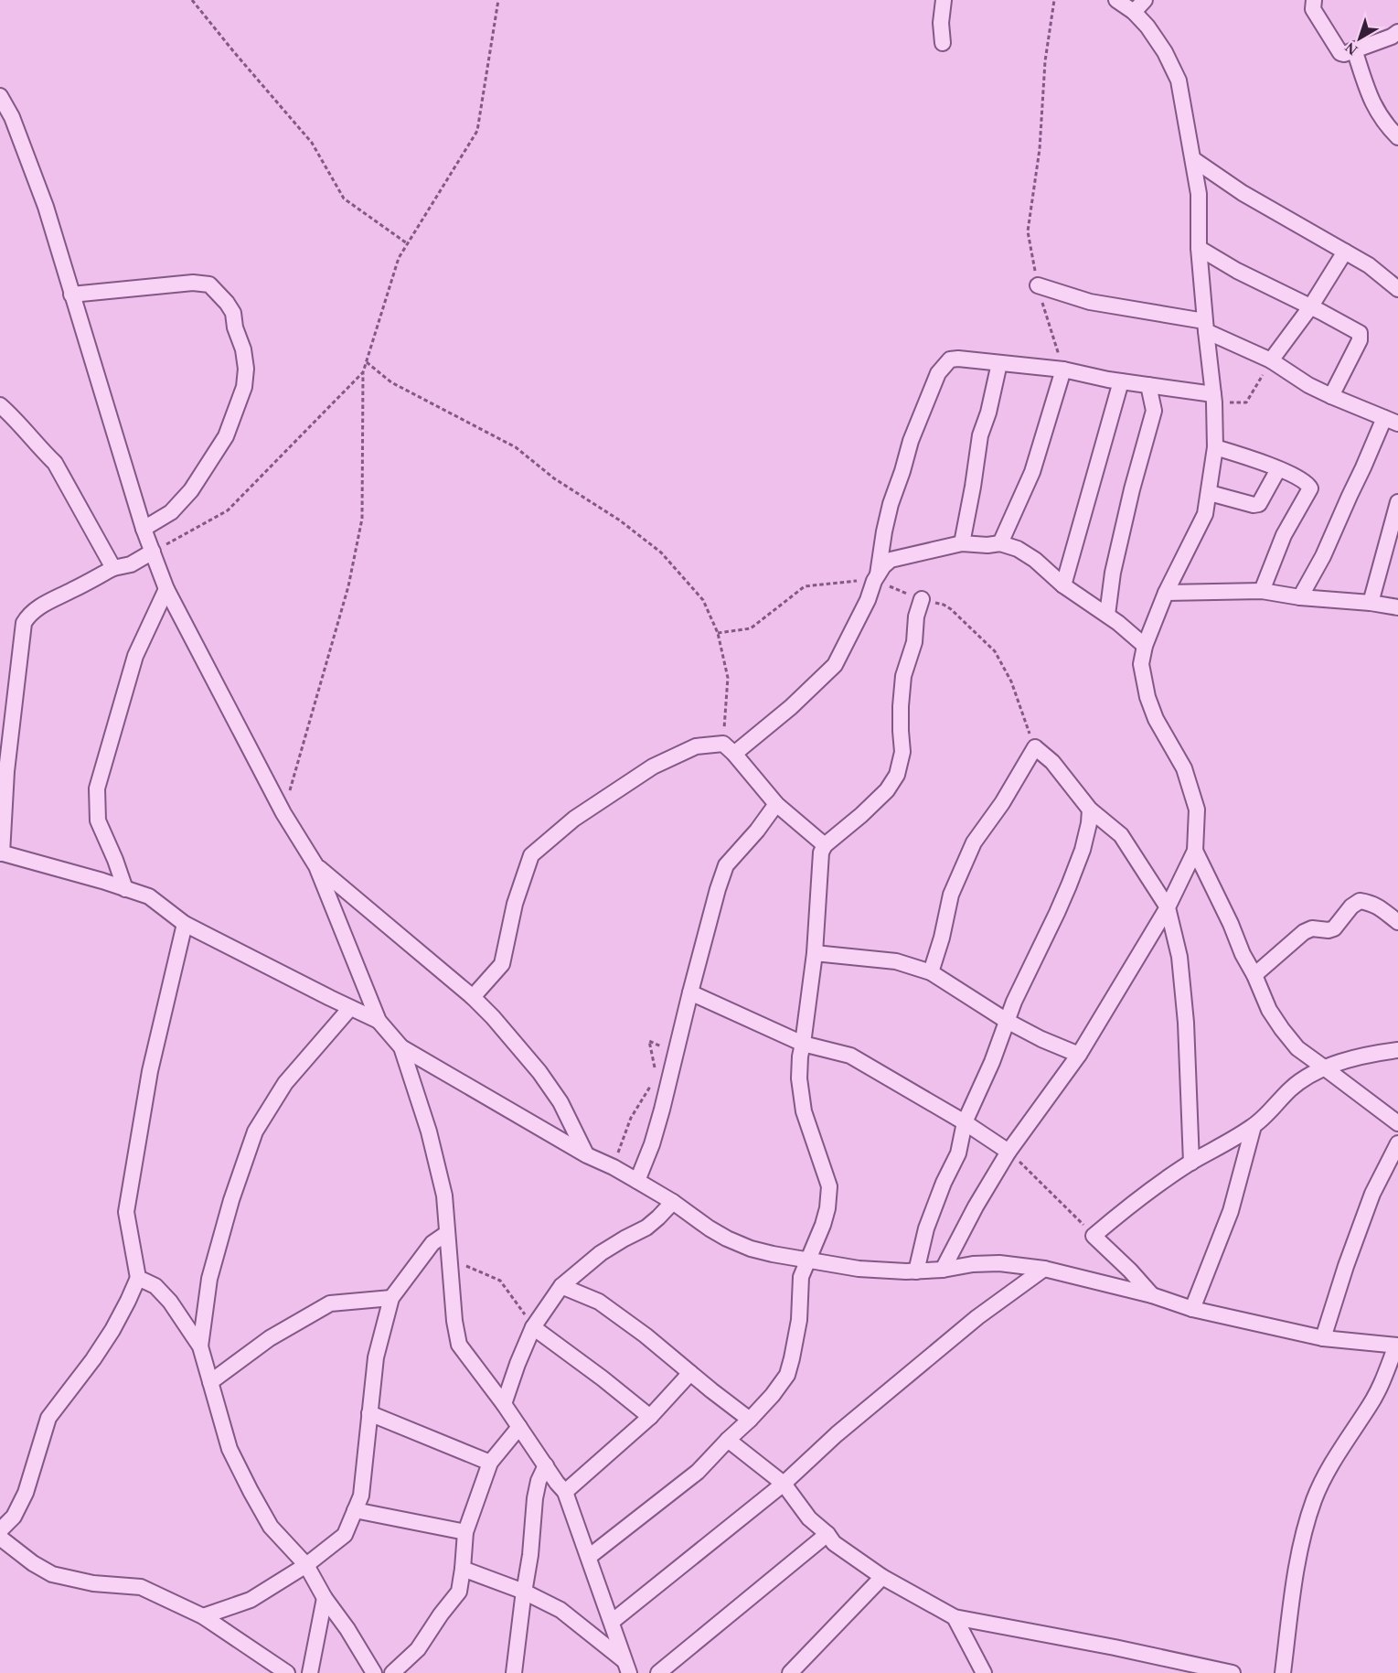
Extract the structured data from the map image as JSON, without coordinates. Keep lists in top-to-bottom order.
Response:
{
  "north": "bottom left"
}
